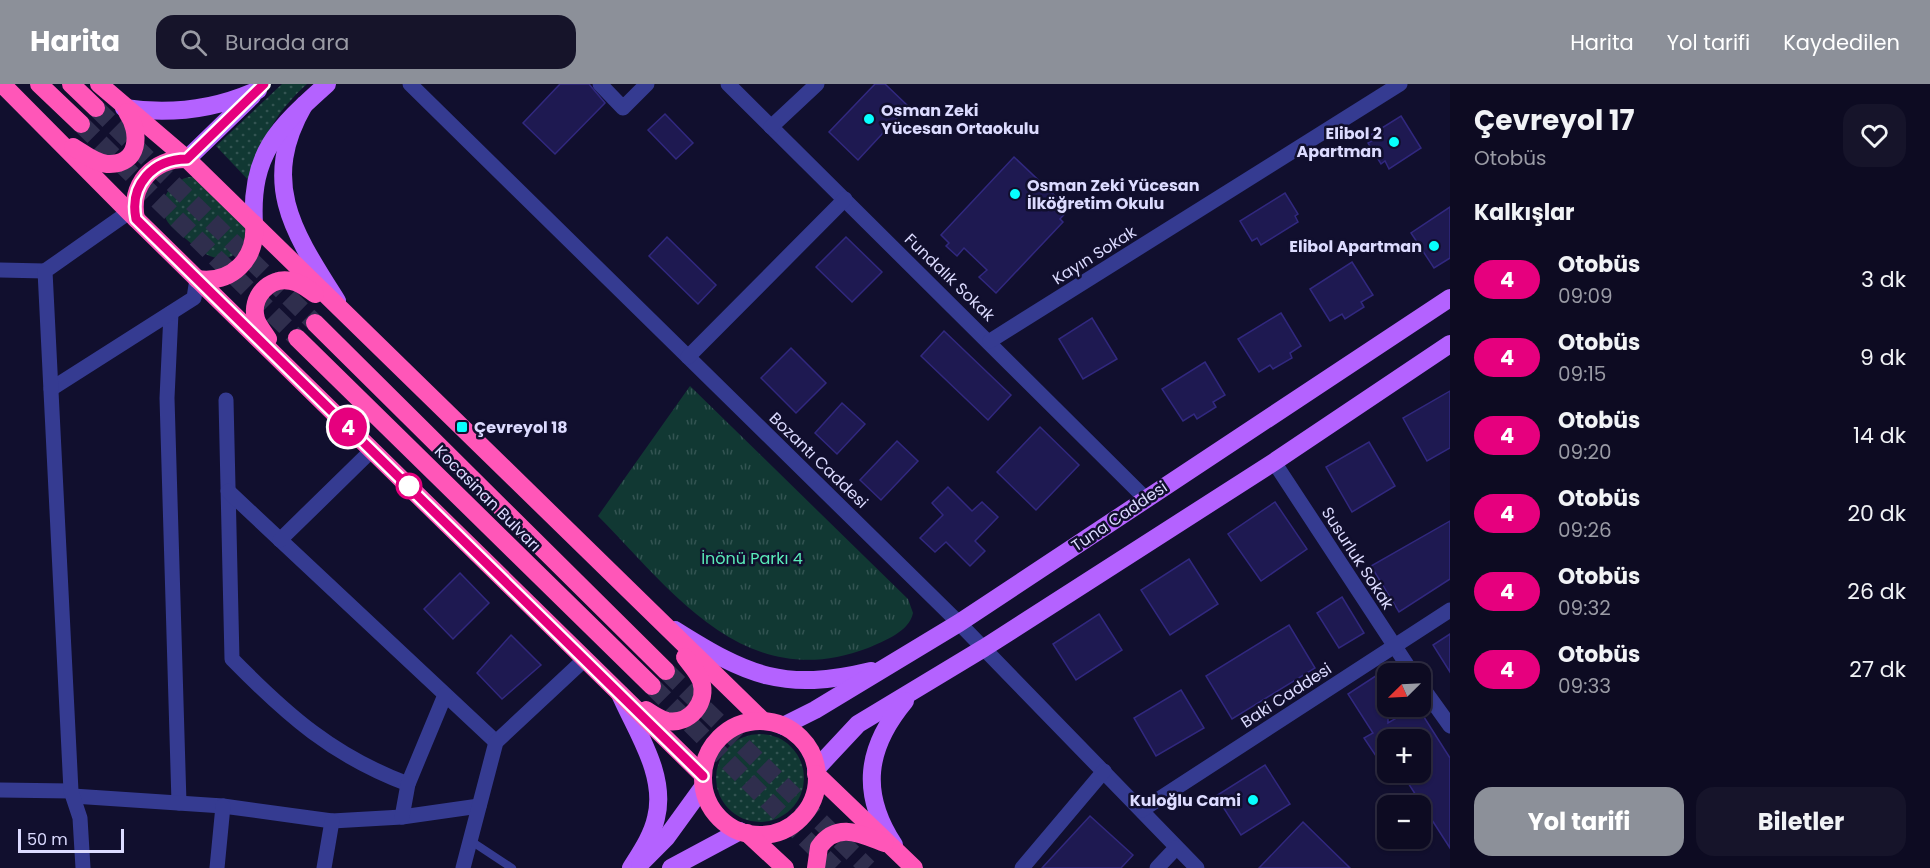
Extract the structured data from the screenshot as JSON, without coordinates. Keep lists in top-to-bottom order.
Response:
{
  "streets": {
    "highway": ["Kocasinan Bulvarı"],
    "main road": ["Tuna Caddesi"],
    "street": [
      "Kayın Sokak",
      "Fundalık Sokak",
      "Bozantı Caddesi",
      "Susurluk Sokak",
      "Baki Caddesi"
    ]
  },
  "crossings": [
    ["Kayın Sokak", "Fundalık Sokak"],
    ["Fundalık Sokak", "Tuna Caddesi"],
    ["Bozantı Caddesi", "Tuna Caddesi"],
    ["Bozantı Caddesi", "Baki Caddesi"],
    ["Susurluk Sokak", "Baki Caddesi"]
  ],
  "parks": ["İnönü Parkı 4"],
  "places": {
    "other": [
      "Osman Zeki Yücesan Ortaokulu",
      "Elibol 2 Apartman",
      "Osman Zeki Yücesan İlköğretim Okulu",
      "Elibol Apartman",
      "Kuloğlu Cami"
    ],
    "transit": ["Çevreyol 18"]
  },
  "lines": ["bus line 4"],
  "scale_bar": "50 m",
  "north": "bottom left",
  "page": {
    "header": "Harita",
    "search": "Burada ara",
    "nav": ["Harita", "Yol tarifi", "Kaydedilen"],
    "on_map": "4",
    "heading": [
      ["Çevreyol 17", "Otobüs"],
      "Kalkışlar"
    ],
    "list": [
      {
        "mark": "4",
        "name": "Otobüs",
        "note": "09:09",
        "value": "3 dk"
      },
      {
        "mark": "4",
        "name": "Otobüs",
        "note": "09:15",
        "value": "9 dk"
      },
      {
        "mark": "4",
        "name": "Otobüs",
        "note": "09:20",
        "value": "14 dk"
      },
      {
        "mark": "4",
        "name": "Otobüs",
        "note": "09:26",
        "value": "20 dk"
      },
      {
        "mark": "4",
        "name": "Otobüs",
        "note": "09:32",
        "value": "26 dk"
      },
      {
        "mark": "4",
        "name": "Otobüs",
        "note": "09:33",
        "value": "27 dk"
      }
    ],
    "map_buttons": ["+", "−"],
    "buttons": ["Yol tarifi", "Biletler"],
    "scale": "50 m"
  }
}
